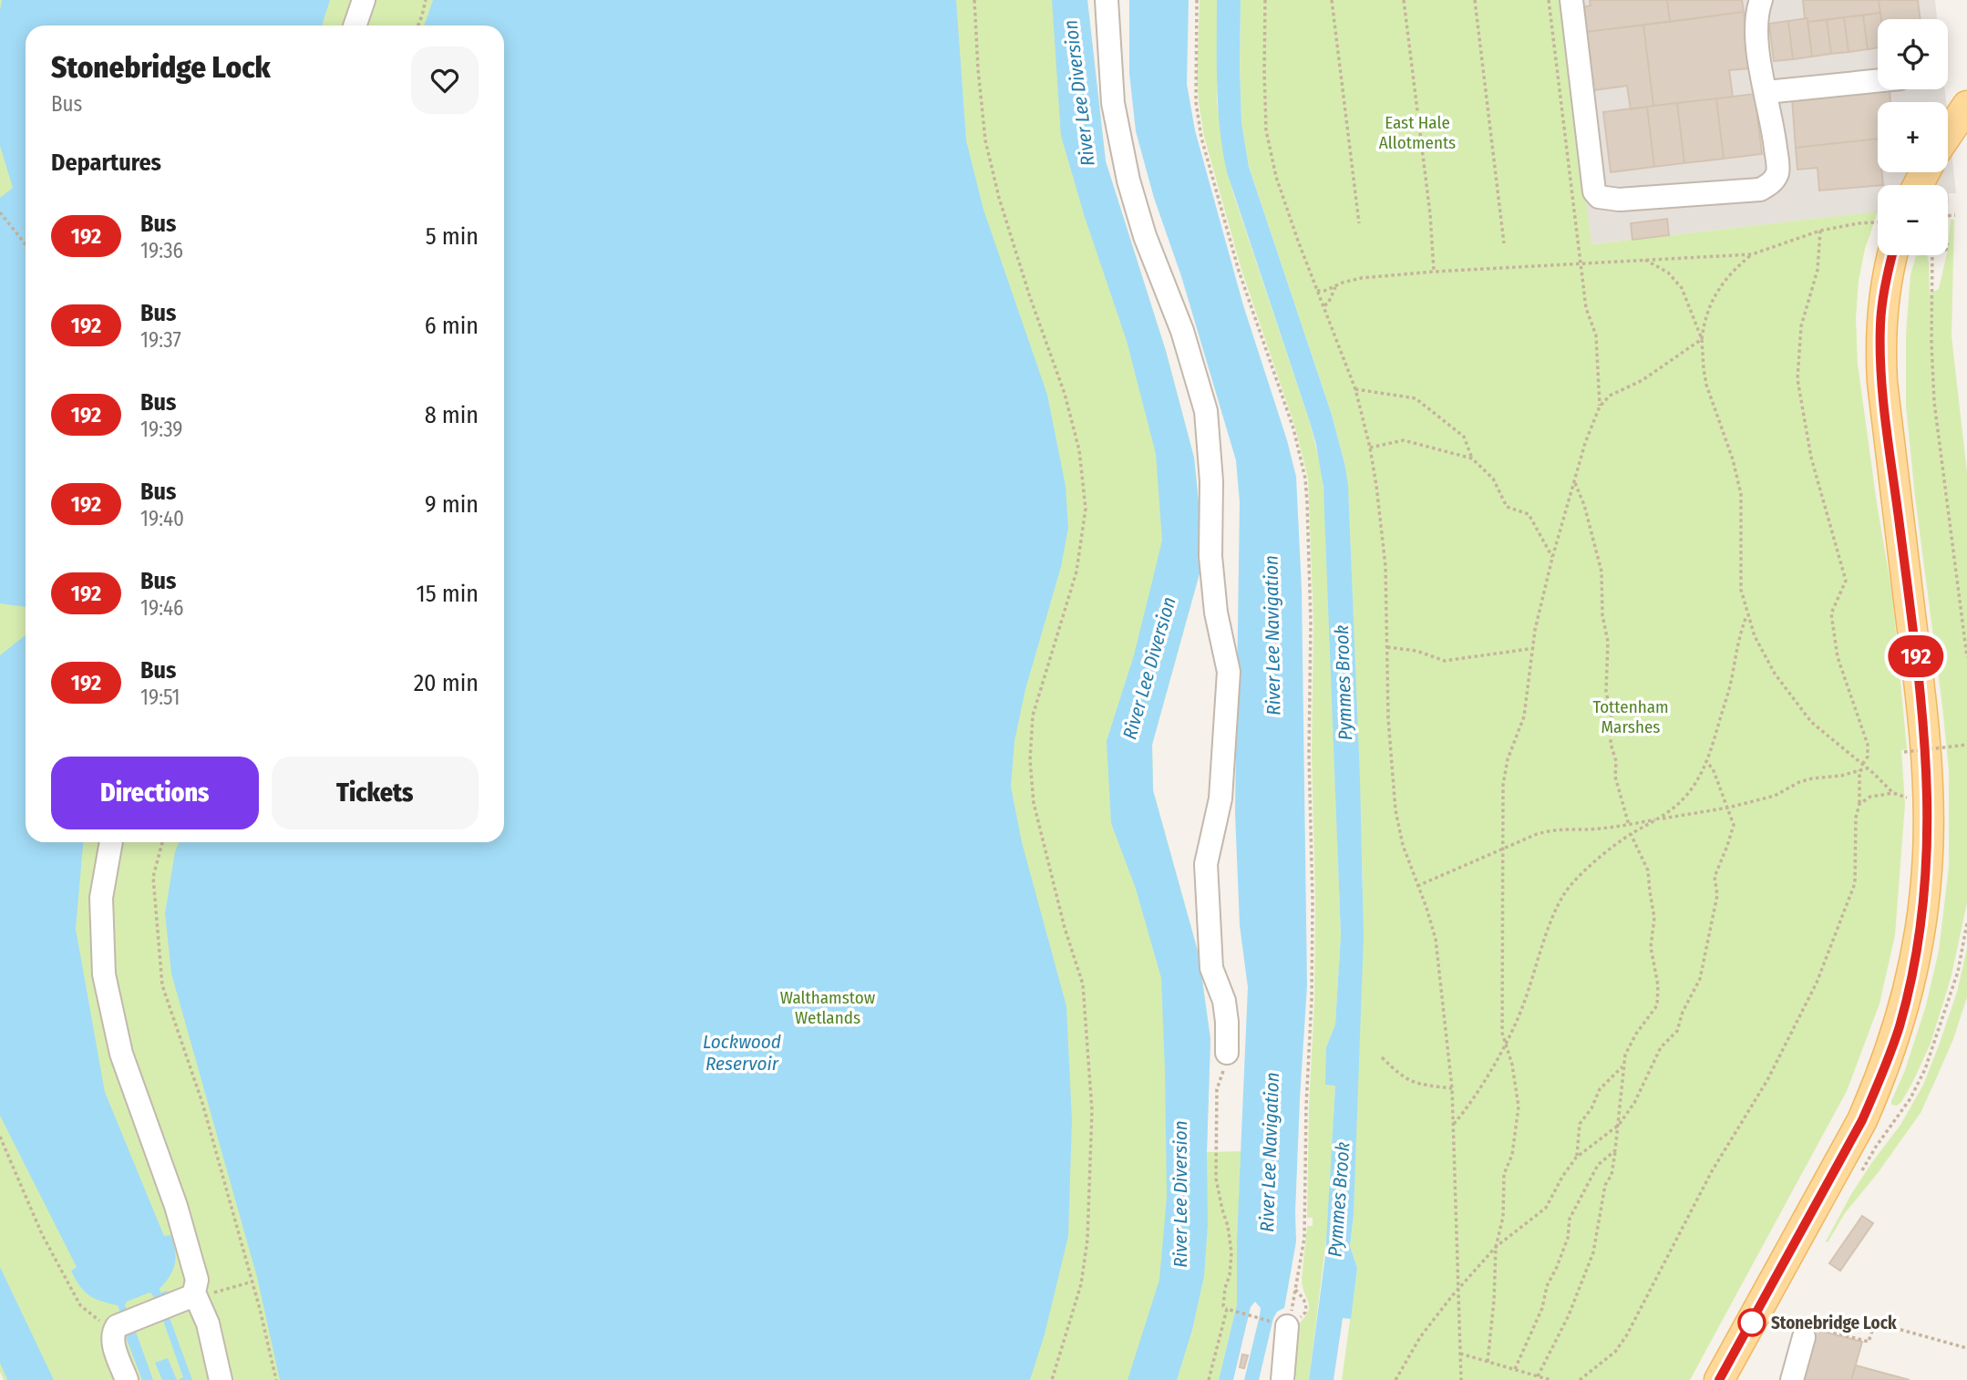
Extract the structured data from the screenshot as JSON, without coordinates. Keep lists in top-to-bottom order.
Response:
{
  "water": [
    "River Lee Diversion",
    "River Lee Navigation",
    "Pymmes Brook",
    "Lockwood Reservoir"
  ],
  "parks": ["East Hale Allotments", "Tottenham Marshes", "Walthamstow Wetlands"],
  "places": ["Stonebridge Lock"],
  "lines": ["bus line 192"],
  "page": {
    "on_map": "192",
    "map_buttons": ["+", "−"],
    "heading": [
      ["Stonebridge Lock", "Bus"],
      "Departures"
    ],
    "list": [
      {
        "mark": "192",
        "name": "Bus",
        "note": "19:36",
        "value": "5 min"
      },
      {
        "mark": "192",
        "name": "Bus",
        "note": "19:37",
        "value": "6 min"
      },
      {
        "mark": "192",
        "name": "Bus",
        "note": "19:39",
        "value": "8 min"
      },
      {
        "mark": "192",
        "name": "Bus",
        "note": "19:40",
        "value": "9 min"
      },
      {
        "mark": "192",
        "name": "Bus",
        "note": "19:46",
        "value": "15 min"
      },
      {
        "mark": "192",
        "name": "Bus",
        "note": "19:51",
        "value": "20 min"
      }
    ],
    "buttons": ["Directions", "Tickets"]
  }
}
